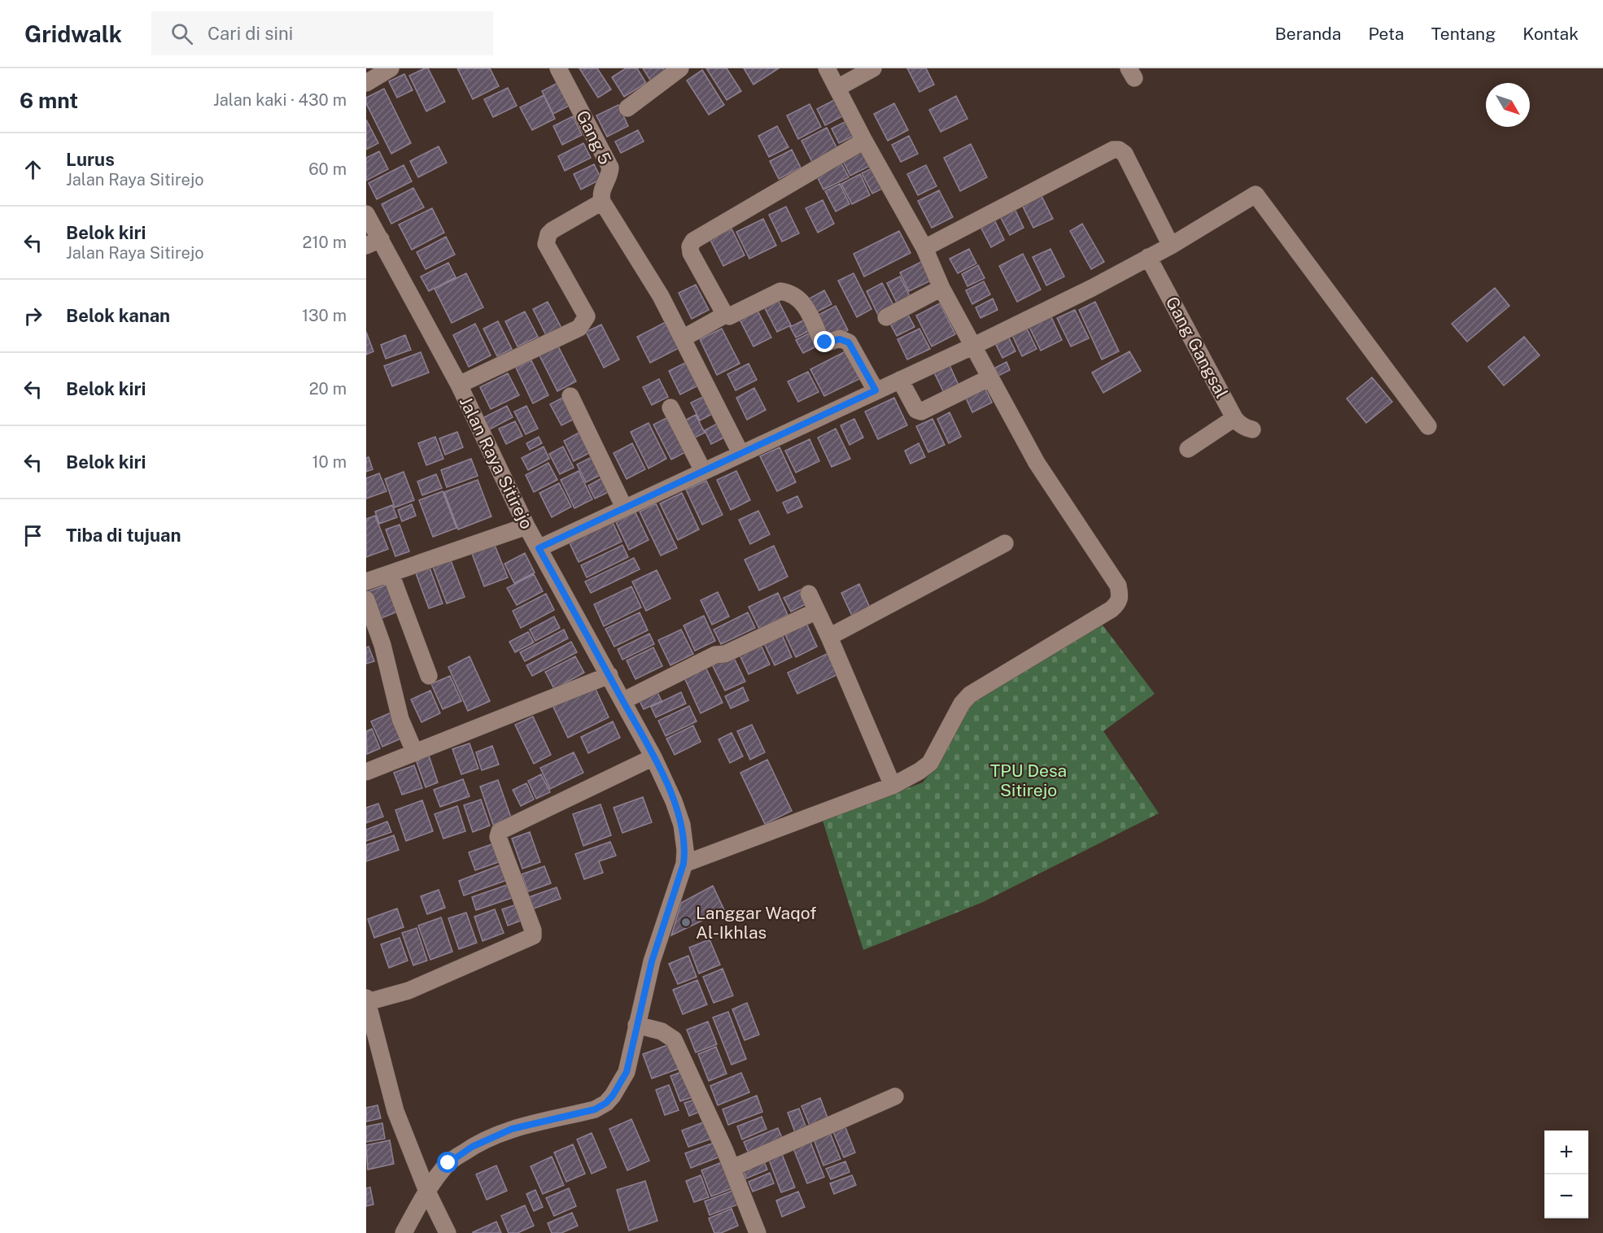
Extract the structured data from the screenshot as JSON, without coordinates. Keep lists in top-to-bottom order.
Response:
{
  "streets": {
    "street": ["Gang 5", "Gang Gangsal", "Jalan Raya Sitirejo"]
  },
  "parks": ["TPU Desa Sitirejo"],
  "places": ["Langgar Waqof Al-Ikhlas"],
  "north": "bottom right",
  "page": {
    "header": "Gridwalk",
    "search": "Cari di sini",
    "nav": [
      "Beranda",
      "Peta",
      "Tentang",
      "Kontak"
    ],
    "heading": ["6 mnt", "Jalan kaki · 430 m"],
    "list": [
      ["Lurus", "Jalan Raya Sitirejo", "60 m"],
      ["Belok kiri", "Jalan Raya Sitirejo", "210 m"],
      ["Belok kanan", "130 m"],
      ["Belok kiri", "20 m"],
      ["Belok kiri", "10 m"],
      "Tiba di tujuan"
    ],
    "map_buttons": ["+", "−"]
  }
}
